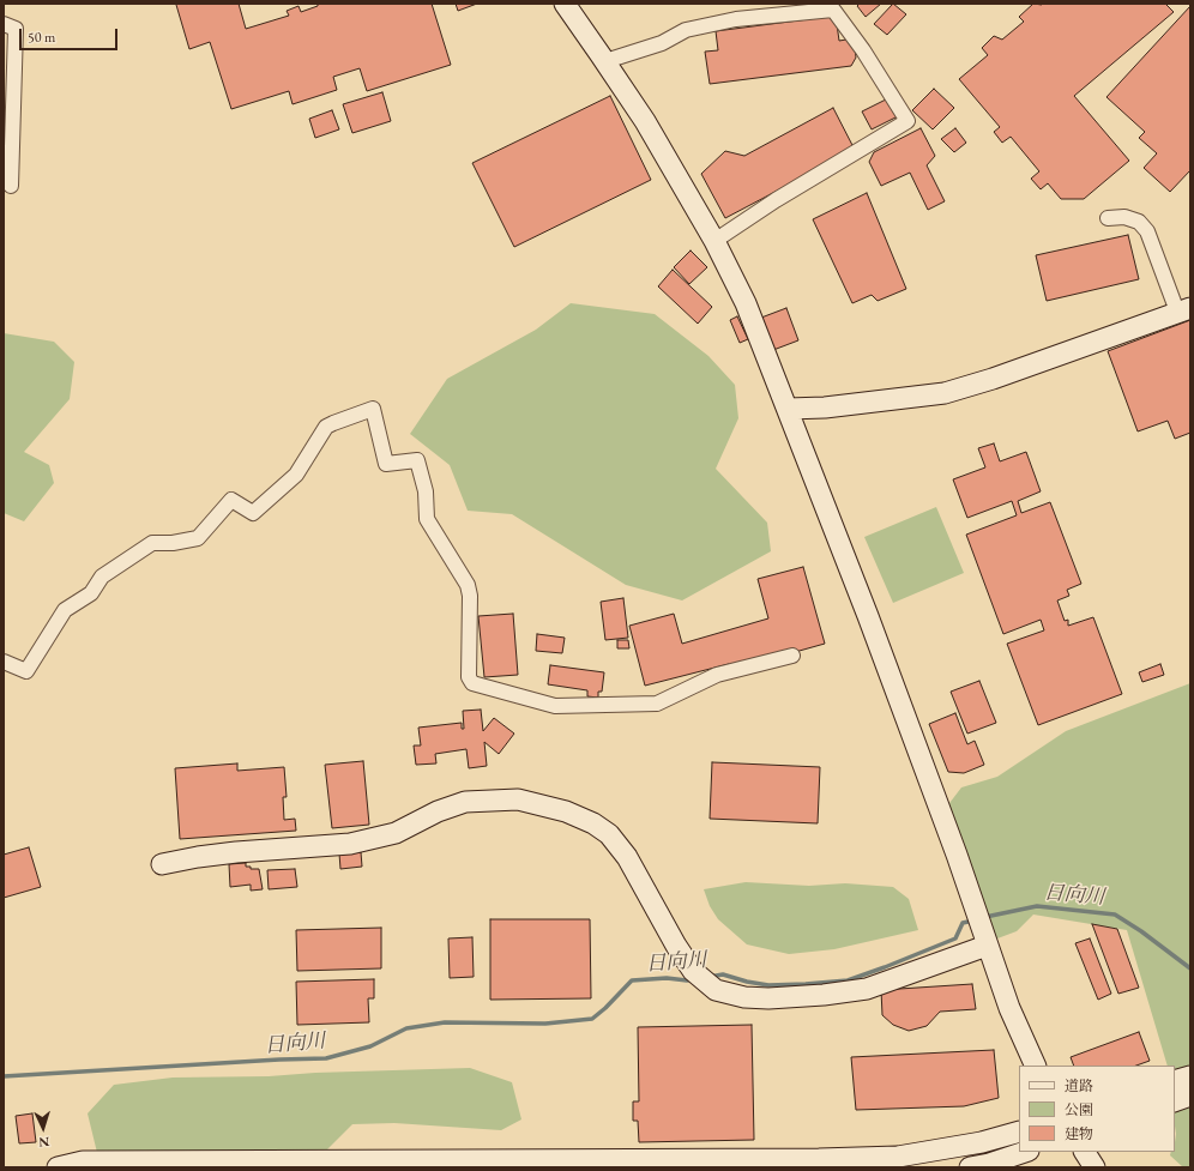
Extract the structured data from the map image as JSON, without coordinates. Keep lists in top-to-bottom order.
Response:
{
  "water": ["日向川"],
  "legend": ["道路", "公園", "建物"],
  "scale_bar": "50 m",
  "north": "bottom"
}
